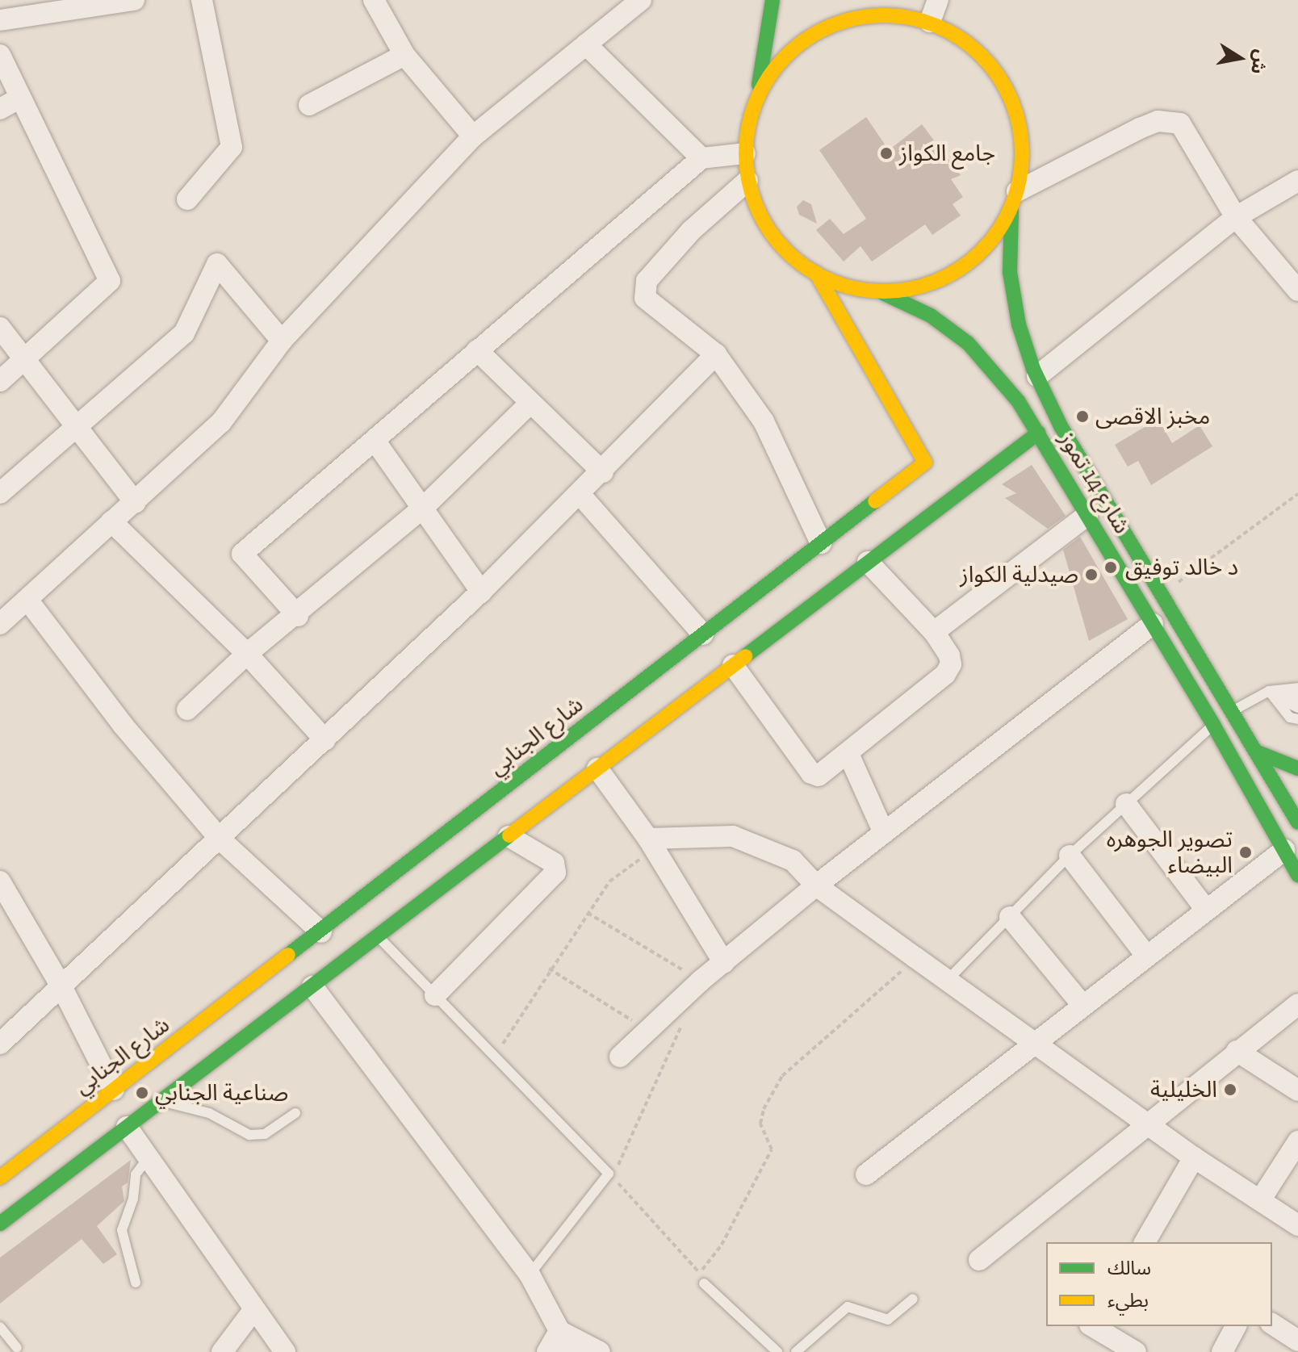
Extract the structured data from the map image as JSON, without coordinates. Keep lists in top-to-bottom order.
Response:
{
  "streets": {
    "street": ["شارع 14 تموز", "شارع الجنابي"]
  },
  "places": [
    "جامع الكواز",
    "مخبز الاقصى",
    "د خالد توفيق",
    "صيدلية الكواز",
    "تصوير الجوهره البيضاء",
    "الخليلية",
    "صناعية الجنابي"
  ],
  "legend": ["سالك", "بطيء"],
  "north": "right"
}
